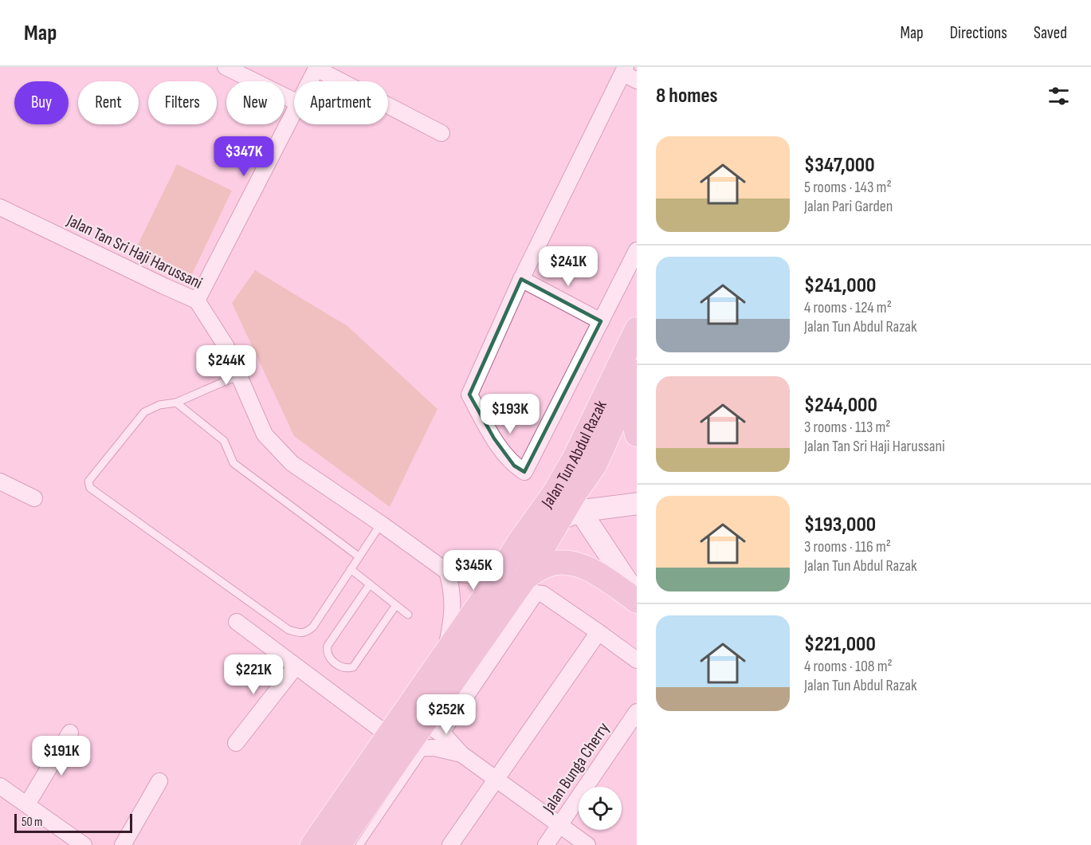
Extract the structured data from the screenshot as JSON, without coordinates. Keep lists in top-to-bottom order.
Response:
{
  "streets": {
    "main road": ["Jalan Tun Abdul Razak"],
    "street": ["Jalan Tan Sri Haji Harussani", "Jalan Bunga Cherry"]
  },
  "crossings": [
    ["Jalan Tan Sri Haji Harussani", "Jalan Tun Abdul Razak"]
  ],
  "scale_bar": "50 m",
  "page": {
    "header": "Map",
    "nav": ["Map", "Directions", "Saved"],
    "heading": "8 homes",
    "chip": [
      "Buy",
      "Rent",
      "Filters",
      "New",
      "Apartment"
    ],
    "list": [
      {
        "name": "$347,000",
        "note": "5 rooms · 143 m² · Jalan Pari Garden"
      },
      {
        "name": "$241,000",
        "note": "4 rooms · 124 m² · Jalan Tun Abdul Razak"
      },
      {
        "name": "$244,000",
        "note": "3 rooms · 113 m² · Jalan Tan Sri Haji Harussani"
      },
      {
        "name": "$193,000",
        "note": "3 rooms · 116 m² · Jalan Tun Abdul Razak"
      },
      {
        "name": "$221,000",
        "note": "4 rooms · 108 m² · Jalan Tun Abdul Razak"
      }
    ],
    "price": [
      "$347K",
      "$241K",
      "$244K",
      "$193K",
      "$345K",
      "$221K",
      "$252K",
      "$191K"
    ],
    "scale": "50 m"
  }
}
